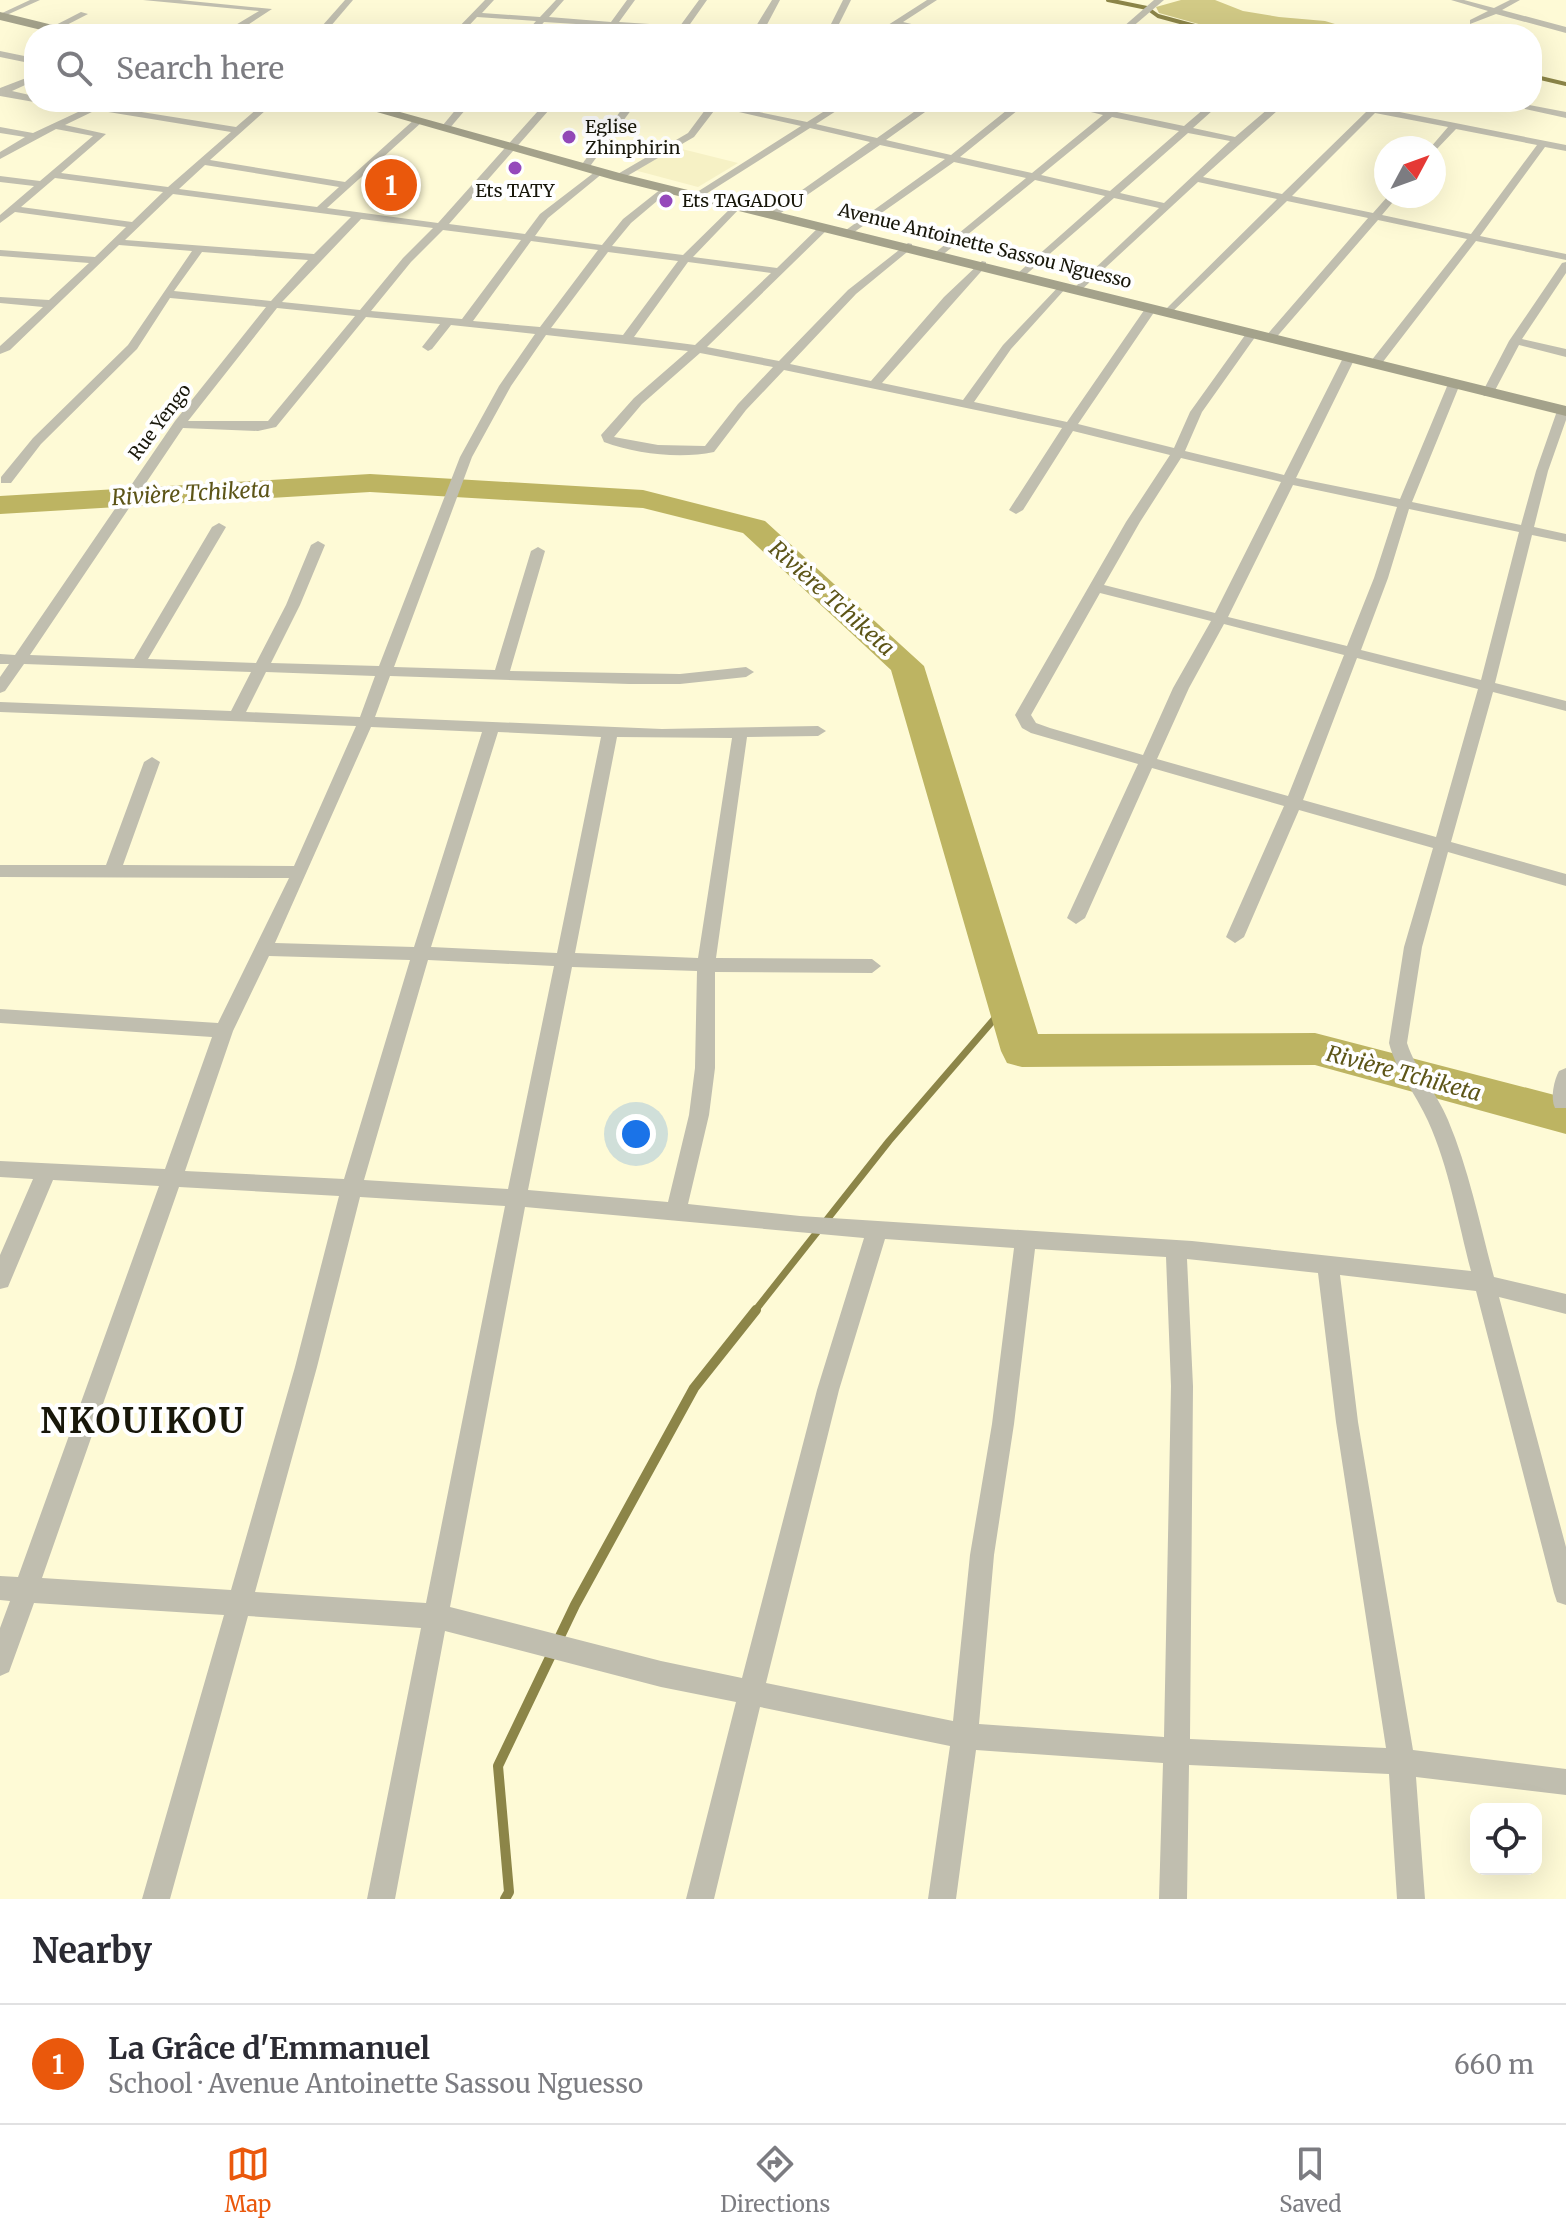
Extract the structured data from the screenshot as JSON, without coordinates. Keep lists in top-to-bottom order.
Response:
{
  "streets": {
    "street": ["Avenue Antoinette Sassou Nguesso", "Rue Yengo"]
  },
  "districts": ["NKOUIKOU"],
  "water": ["Rivière Tchiketa"],
  "places": ["Eglise Zhinphirin", "Ets TATY", "Ets TAGADOU"],
  "north": "top right",
  "page": {
    "search": "Search here",
    "pins": "1",
    "heading": "Nearby",
    "list": [
      {
        "mark": "1",
        "name": "La Grâce d'Emmanuel",
        "note": "School · Avenue Antoinette Sassou Nguesso",
        "value": "660 m"
      }
    ],
    "nav": ["Map", "Directions", "Saved"]
  }
}
